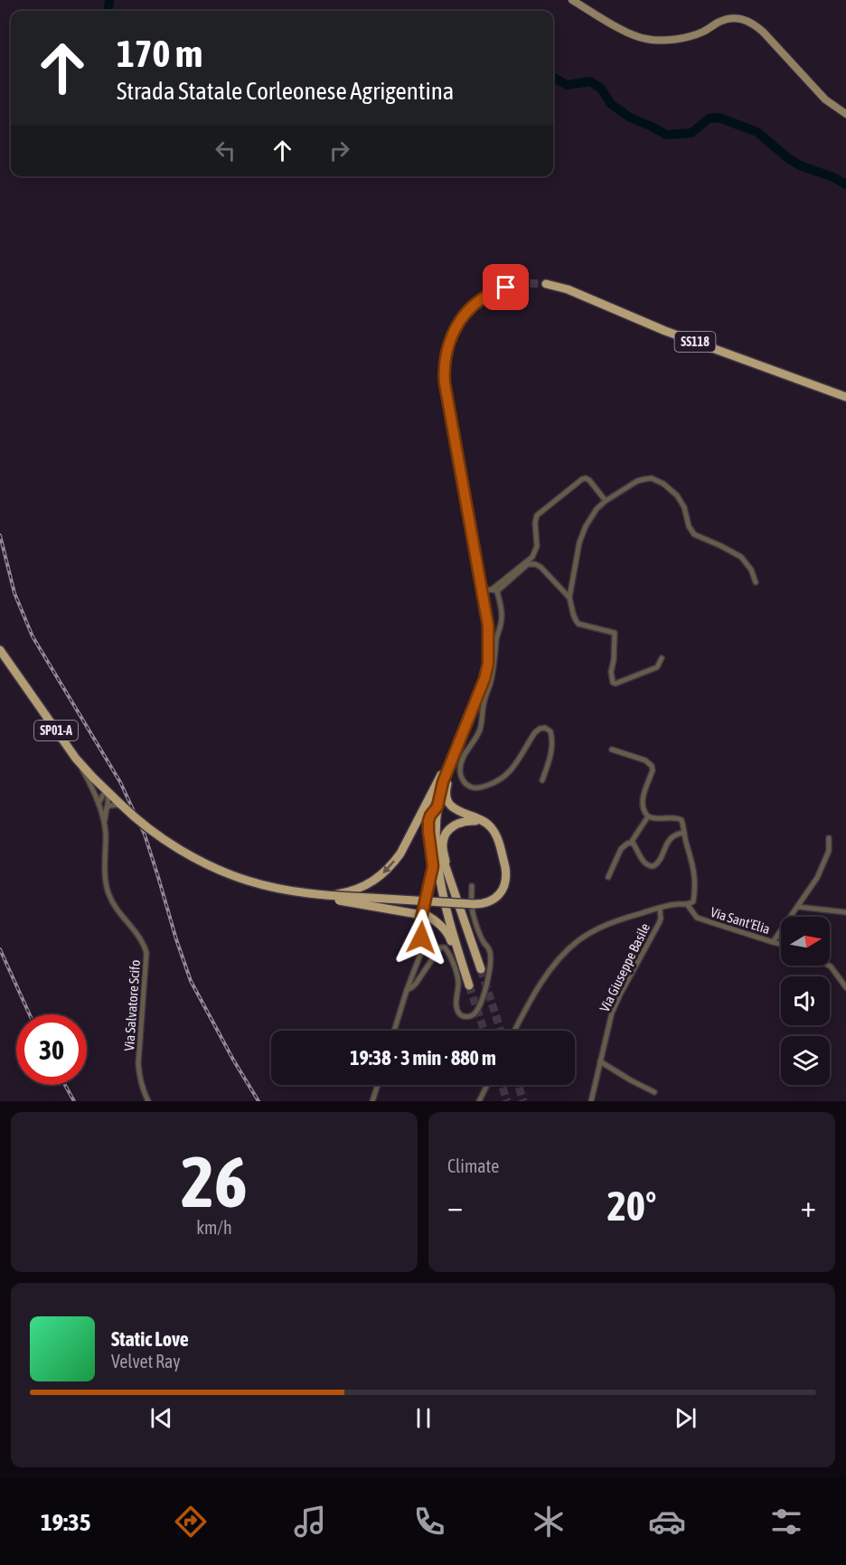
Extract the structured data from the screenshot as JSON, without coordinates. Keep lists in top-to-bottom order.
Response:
{
  "streets": {
    "main road": ["SS118", "SP01-A"],
    "street": ["Via Sant'Elia", "Via Giuseppe Basile", "Via Salvatore Scifo"]
  },
  "crossings": [
    ["SP01-A", "Via Salvatore Scifo"]
  ],
  "north": "right",
  "page": {
    "turn": ["170 m", "Strada Statale Corleonese Agrigentina"],
    "limit": "30",
    "trip": "19:38 · 3 min · 880 m",
    "tile": [
      ["26", "km/h"],
      "Climate"
    ],
    "heat": ["−", "20°", "+"],
    "song": ["Static Love", "Velvet Ray"],
    "tabs": "19:35"
  }
}
